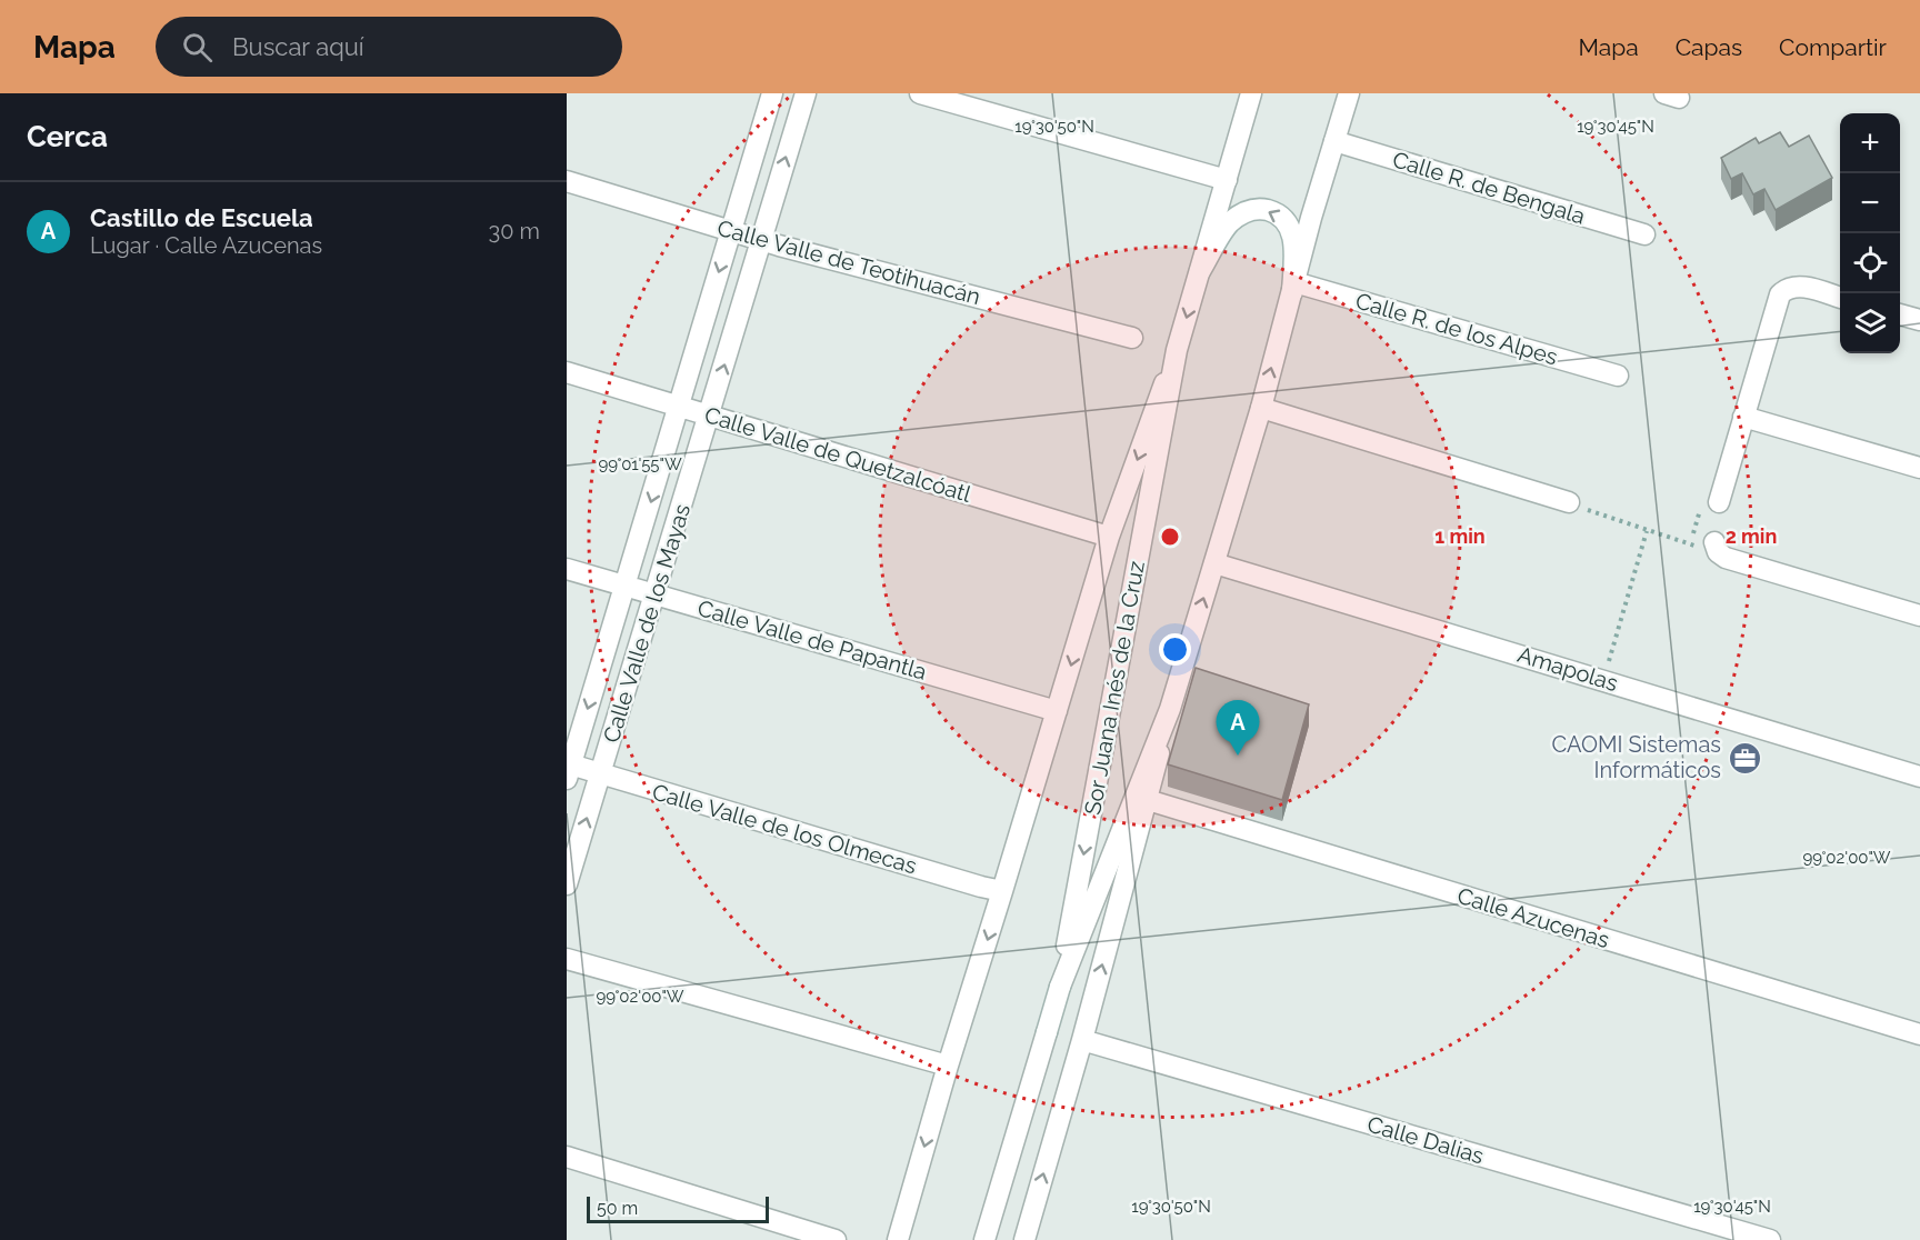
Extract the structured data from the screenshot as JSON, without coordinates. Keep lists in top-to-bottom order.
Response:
{
  "streets": {
    "street": [
      "Calle R. de Bengala",
      "Calle Valle de Teotihuacán",
      "Calle R. de los Alpes",
      "Calle Valle de Quetzalcóatl",
      "Calle Valle de los Mayas",
      "Calle Valle de Papantla",
      "Amapolas",
      "Sor Juana Inés de la Cruz",
      "Calle Valle de los Olmecas",
      "Calle Azucenas",
      "Calle Dalias"
    ]
  },
  "crossings": [
    ["Calle Valle de Teotihuacán", "Calle Valle de los Mayas"],
    ["Calle Valle de Quetzalcóatl", "Calle Valle de los Mayas"],
    ["Calle Valle de los Mayas", "Calle Valle de Papantla"],
    ["Calle Valle de los Mayas", "Calle Valle de los Olmecas"]
  ],
  "places": {
    "office": ["CAOMI Sistemas Informáticos"]
  },
  "scale_bar": "50 m",
  "page": {
    "header": "Mapa",
    "search": "Buscar aquí",
    "nav": ["Mapa", "Capas", "Compartir"],
    "heading": "Cerca",
    "map_buttons": ["+", "−"],
    "list": [
      {
        "mark": "A",
        "name": "Castillo de Escuela",
        "note": "Lugar · Calle Azucenas",
        "value": "30 m"
      }
    ],
    "pins": "A",
    "scale": "50 m"
  },
  "coordinates": [
    "19°30'50\"N",
    "19°30'45\"N",
    "99°01'55\"W",
    "99°02'00\"W"
  ],
  "rings": ["1 min", "2 min"]
}
